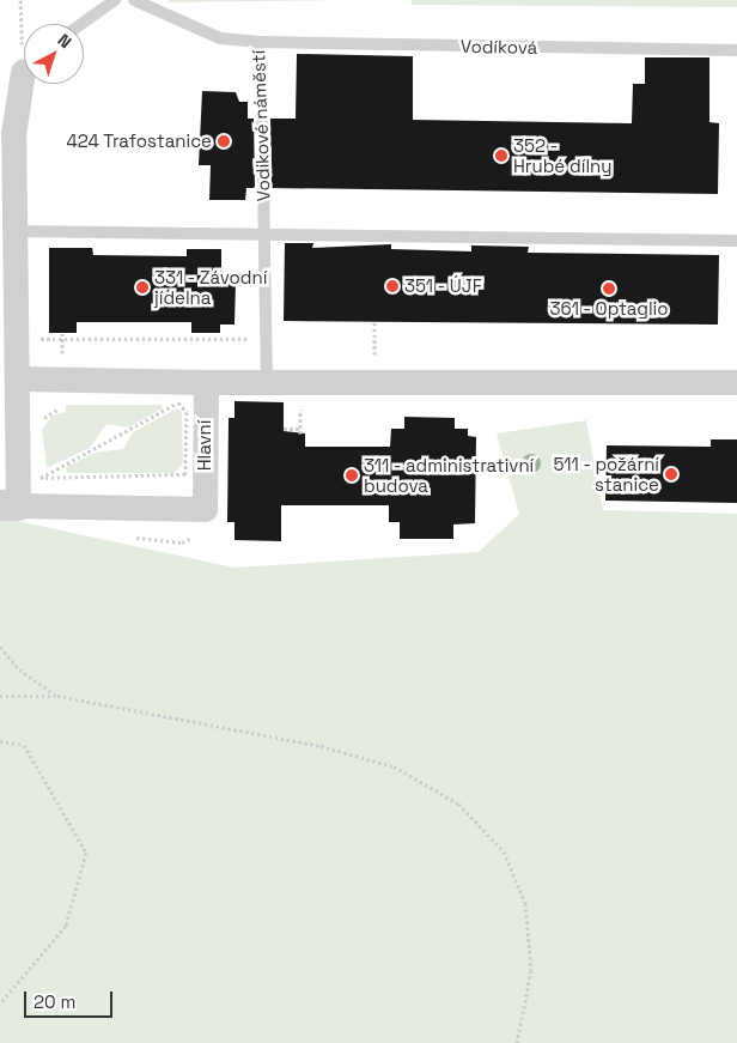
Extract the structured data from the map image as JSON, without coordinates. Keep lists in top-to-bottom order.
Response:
{
  "streets": {
    "street": ["Hlavní"],
    "lane": ["Vodíková", "Vodíkové náměstí"]
  },
  "crossings": [
    ["Vodíková", "Vodíkové náměstí"]
  ],
  "places": [
    "424 Trafostanice",
    "352 - Hrubé dílny",
    "351 - ÚJF",
    "331 - Závodní jídelna",
    "361 - Optaglio",
    "511 - požární stanice",
    "311 - administrativní budova"
  ],
  "scale_bar": "20 m",
  "north": "top right"
}
